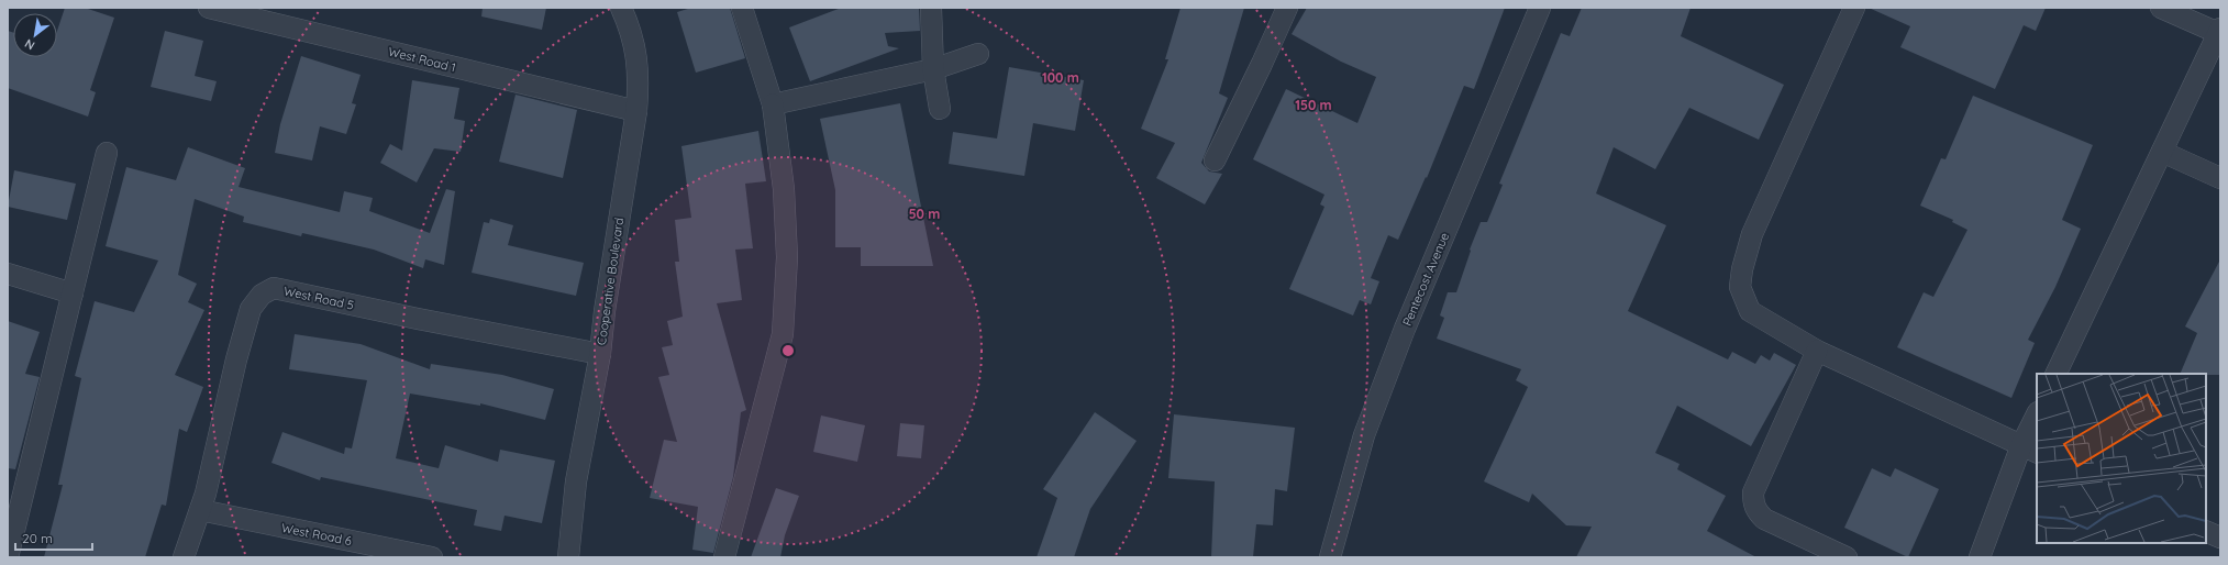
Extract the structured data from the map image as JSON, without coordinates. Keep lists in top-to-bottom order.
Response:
{
  "streets": {
    "street": [
      "West Road 1",
      "Pentecost Avenue",
      "Cooperative Boulevard",
      "West Road 5",
      "West Road 6"
    ]
  },
  "crossings": [
    ["West Road 1", "Cooperative Boulevard"],
    ["Cooperative Boulevard", "West Road 5"],
    ["West Road 5", "West Road 6"]
  ],
  "scale_bar": "20 m",
  "north": "bottom left",
  "rings": ["100 m", "150 m", "50 m"]
}
